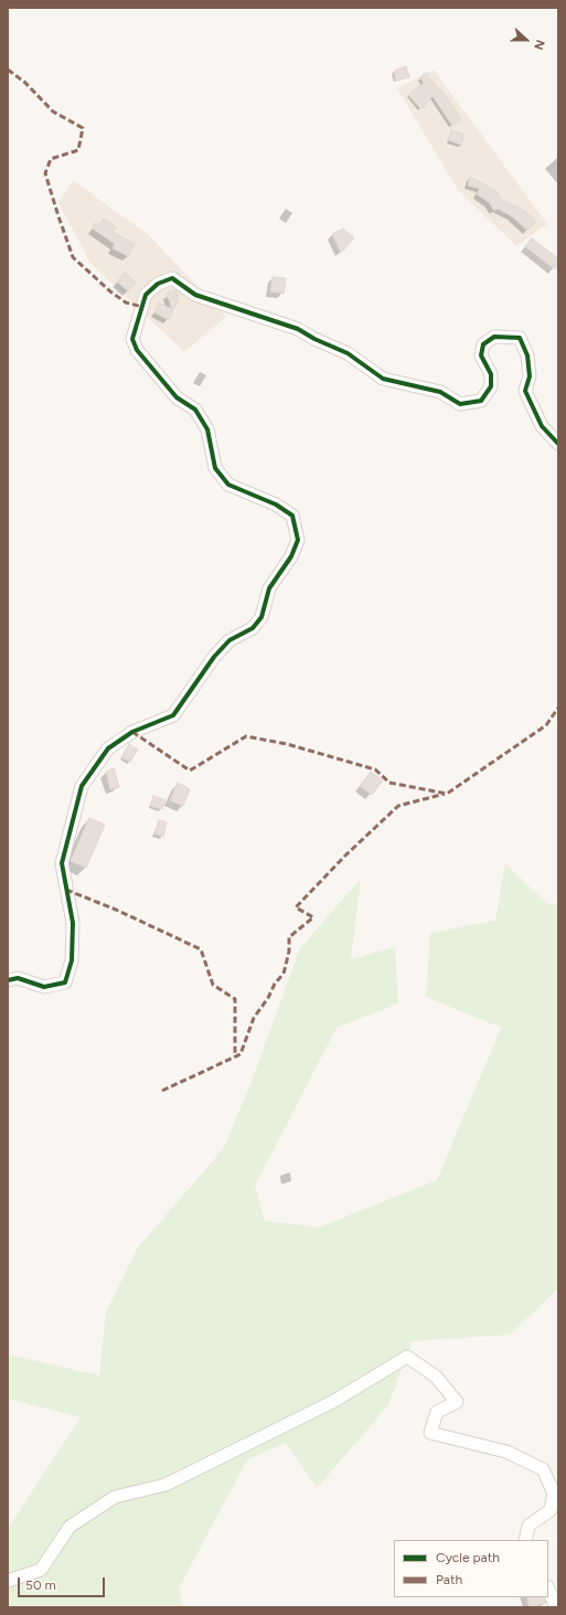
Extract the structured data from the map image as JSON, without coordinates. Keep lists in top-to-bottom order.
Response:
{
  "legend": ["Cycle path", "Path"],
  "scale_bar": "50 m",
  "north": "right"
}
